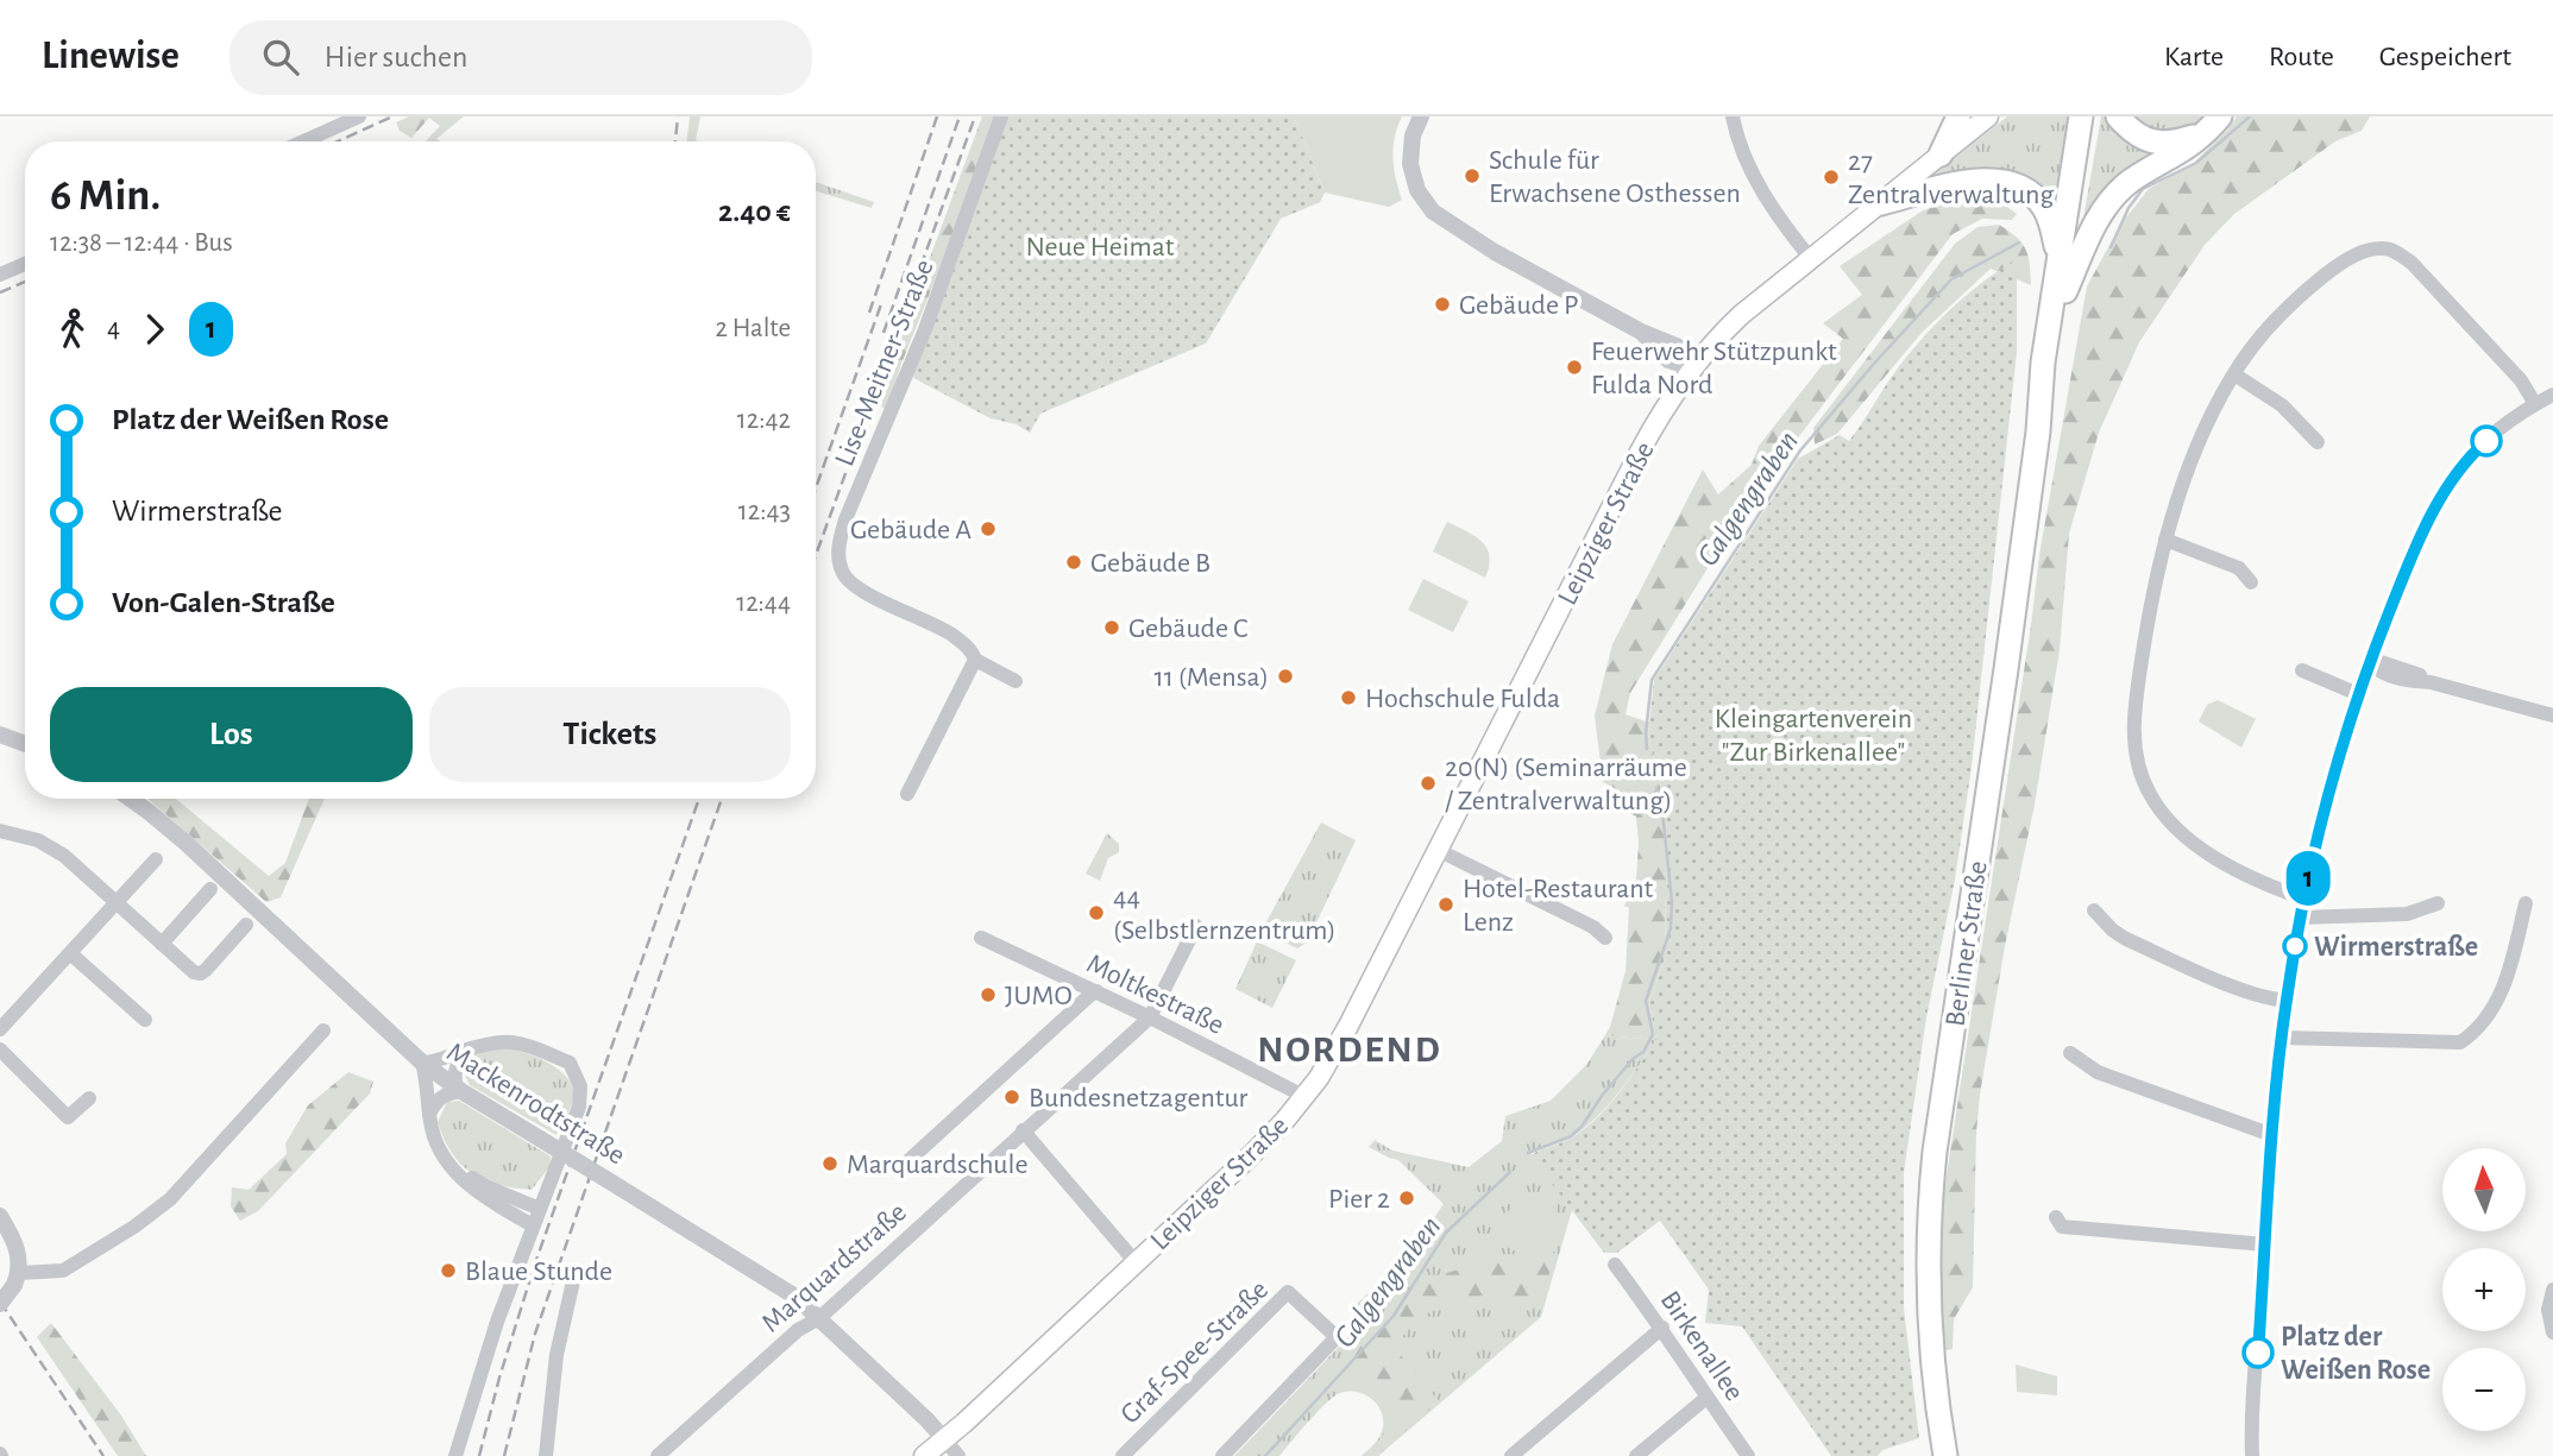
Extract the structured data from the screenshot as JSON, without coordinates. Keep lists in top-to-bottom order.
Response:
{
  "streets": {
    "highway": ["Berliner Straße"],
    "main road": ["Leipziger Straße"],
    "street": [
      "Lise-Meitner-Straße",
      "Moltkestraße",
      "Mackenrodtstraße",
      "Marquardstraße",
      "Birkenallee",
      "Graf-Spee-Straße"
    ]
  },
  "crossings": [
    ["Leipziger Straße", "Moltkestraße"],
    ["Leipziger Straße", "Mackenrodtstraße"],
    ["Moltkestraße", "Marquardstraße"],
    ["Mackenrodtstraße", "Marquardstraße"]
  ],
  "districts": ["NORDEND"],
  "water": ["Galgengraben"],
  "parks": ["Neue Heimat", "Kleingartenverein \"Zur Birkenallee\""],
  "places": [
    "Schule für Erwachsene Osthessen",
    "27 Zentralverwaltung",
    "Gebäude P",
    "Feuerwehr Stützpunkt Fulda Nord",
    "Gebäude A",
    "Gebäude B",
    "Gebäude C",
    "11 (Mensa)",
    "Hochschule Fulda",
    "20(N) (Seminarräume / Zentralverwaltung)",
    "Hotel-Restaurant Lenz",
    "44 (Selbstlernzentrum)",
    "Wirmerstraße",
    "JUMO",
    "Bundesnetzagentur",
    "Marquardschule",
    "Pier 2",
    "Blaue Stunde",
    "Platz der Weißen Rose"
  ],
  "lines": ["bus line 1"],
  "north": "top",
  "page": {
    "header": "Linewise",
    "search": "Hier suchen",
    "nav": ["Karte", "Route", "Gespeichert"],
    "on_map": "1",
    "heading": ["6 Min.", "12:38 – 12:44 · Bus", "2.40 €"],
    "legs": ["4", "1", "2 Halte"],
    "list": [
      {
        "name": "Platz der Weißen Rose",
        "value": "12:42"
      },
      {
        "name": "Wirmerstraße",
        "value": "12:43"
      },
      {
        "name": "Von-Galen-Straße",
        "value": "12:44"
      }
    ],
    "buttons": ["Los", "Tickets"],
    "map_buttons": ["+", "−"]
  }
}
